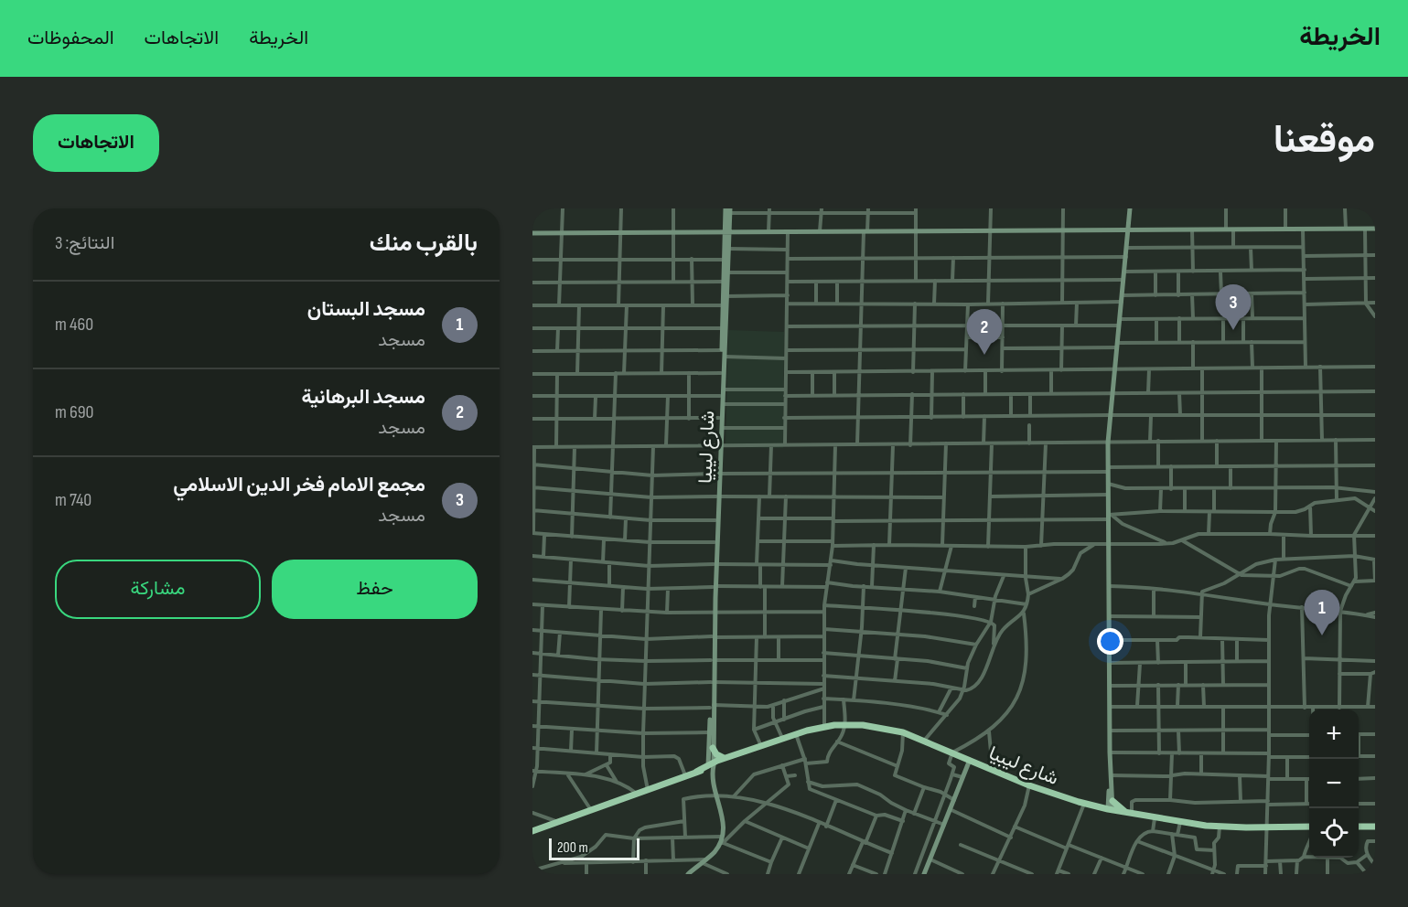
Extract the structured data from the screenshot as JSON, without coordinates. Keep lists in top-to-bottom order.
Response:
{
  "streets": {
    "highway": ["شارع ليبيا"]
  },
  "scale_bar": "200 m",
  "page": {
    "header": "الخريطة",
    "nav": ["الخريطة", "الاتجاهات", "المحفوظات"],
    "title": "موقعنا",
    "buttons": [
      "الاتجاهات",
      ["حفظ", "مشاركة"]
    ],
    "heading": ["بالقرب منك", "النتائج: 3"],
    "list": [
      {
        "mark": "1",
        "name": "مسجد البستان",
        "note": "مسجد",
        "value": "460 m"
      },
      {
        "mark": "2",
        "name": "مسجد البرهانية",
        "note": "مسجد",
        "value": "690 m"
      },
      {
        "mark": "3",
        "name": "مجمع الامام فخر الدين الاسلامي",
        "note": "مسجد",
        "value": "740 m"
      }
    ],
    "pins": ["3", "2", "1"],
    "map_buttons": ["+", "−"],
    "scale": "200 m"
  }
}
